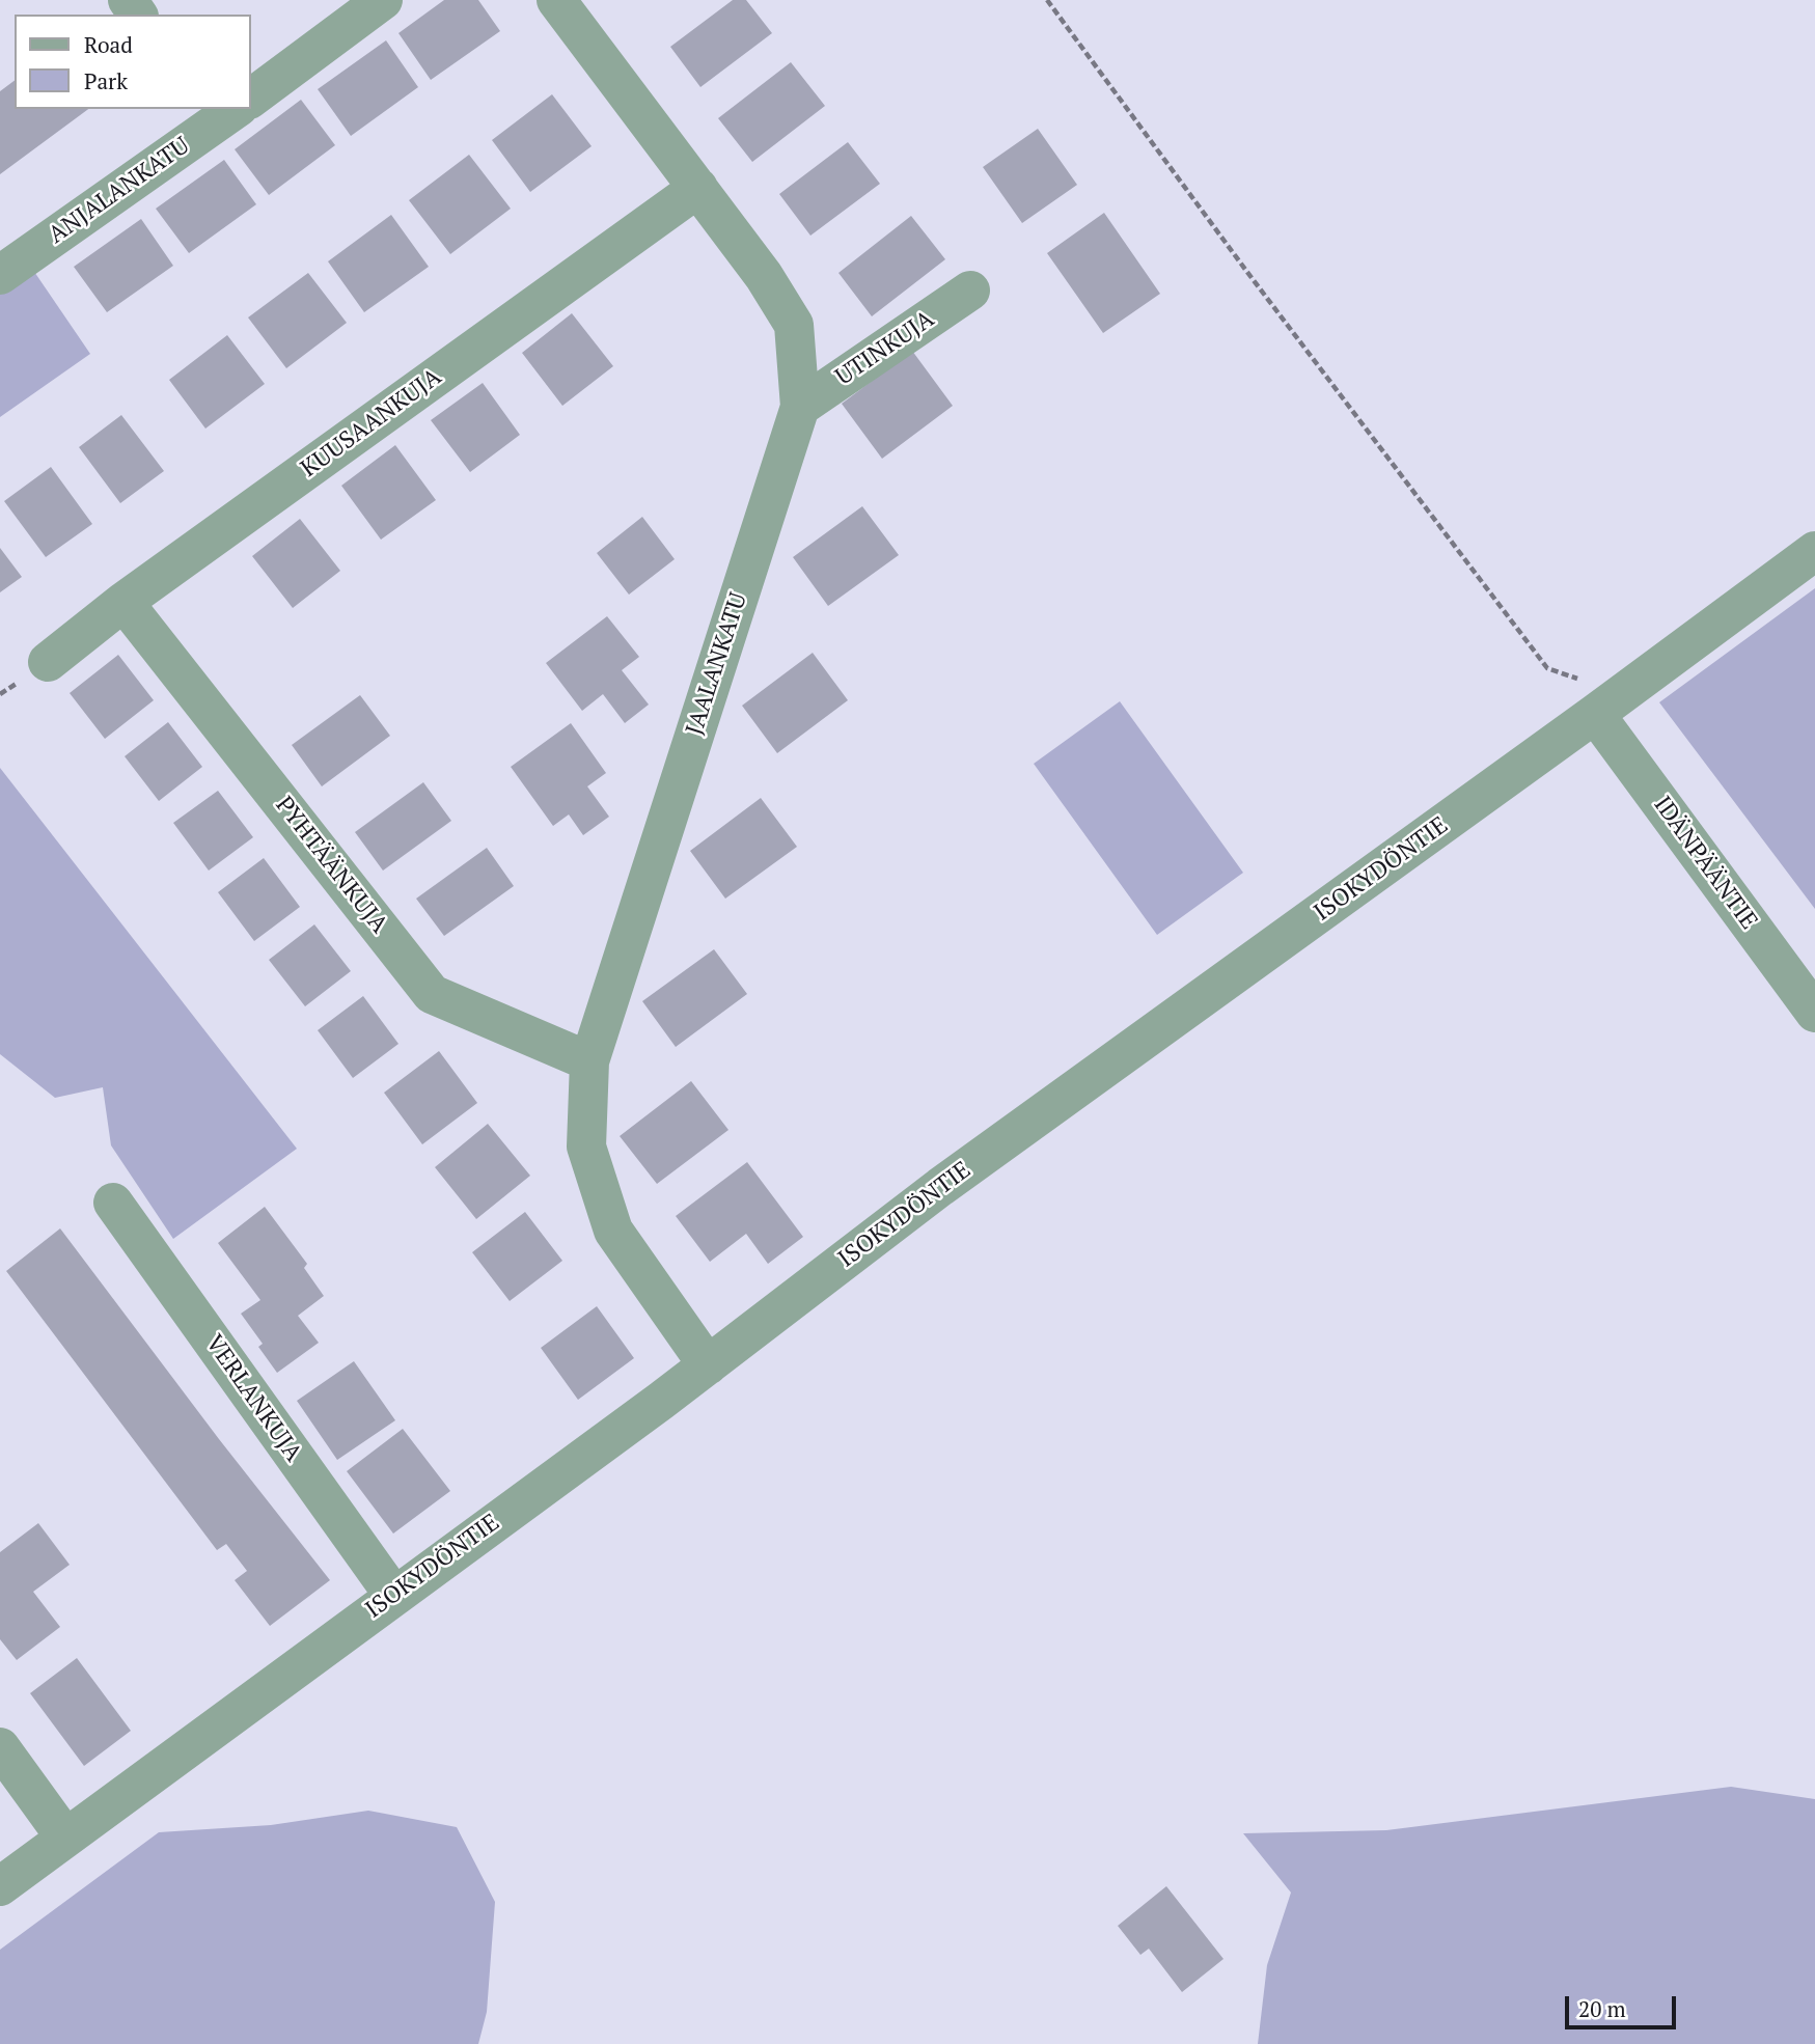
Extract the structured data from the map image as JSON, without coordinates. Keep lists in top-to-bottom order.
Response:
{
  "streets": {
    "street": [
      "ANJALANKATU",
      "UTINKUJA",
      "KUUSAANKUJA",
      "JAALANKATU",
      "IDÄNPÄÄNTIE",
      "PYHTÄÄNKUJA",
      "ISOKYDÖNTIE",
      "VERLANKUJA"
    ]
  },
  "crossings": [
    ["UTINKUJA", "JAALANKATU"],
    ["KUUSAANKUJA", "JAALANKATU"],
    ["KUUSAANKUJA", "PYHTÄÄNKUJA"],
    ["JAALANKATU", "PYHTÄÄNKUJA"],
    ["JAALANKATU", "ISOKYDÖNTIE"],
    ["IDÄNPÄÄNTIE", "ISOKYDÖNTIE"],
    ["ISOKYDÖNTIE", "VERLANKUJA"]
  ],
  "legend": ["Road", "Park"],
  "scale_bar": "20 m"
}
